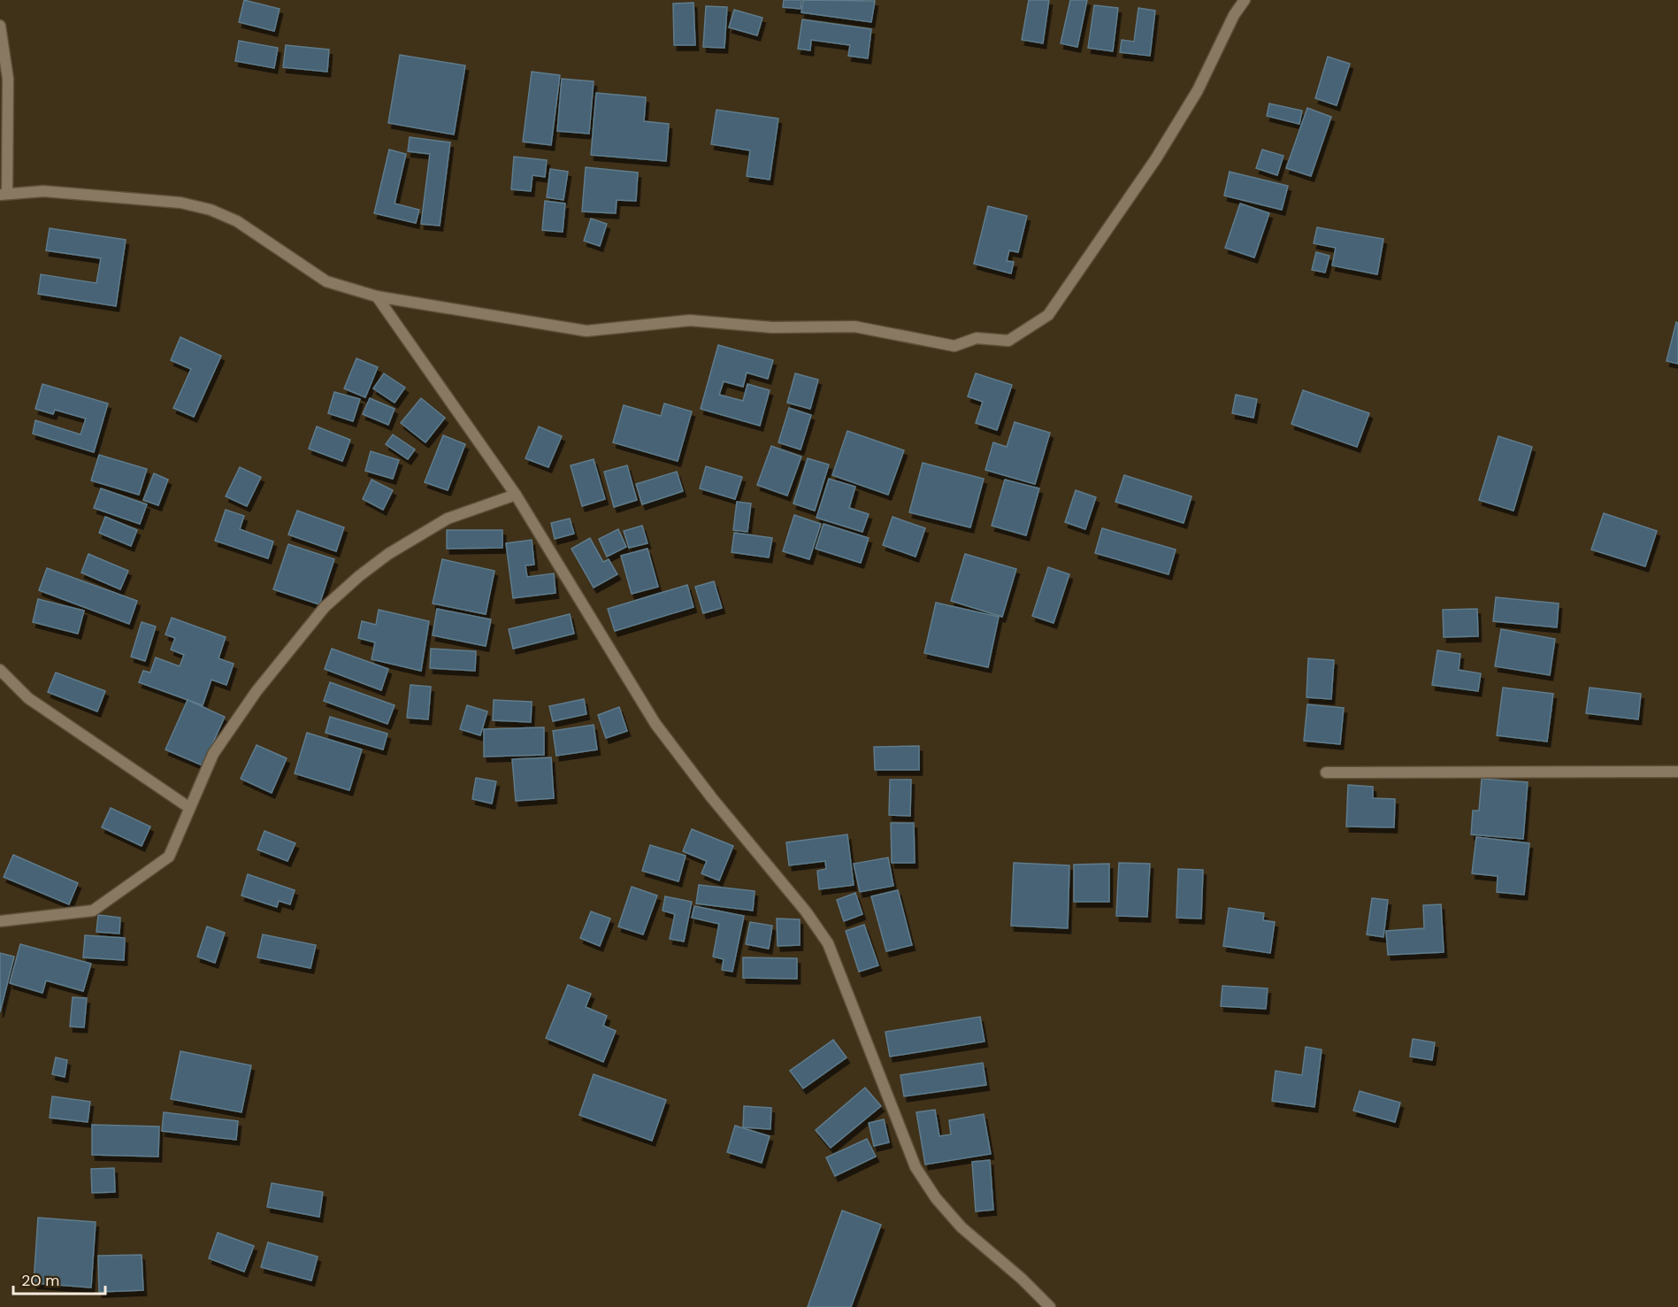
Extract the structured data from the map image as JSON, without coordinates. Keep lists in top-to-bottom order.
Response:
{
  "scale_bar": "20 m"
}
